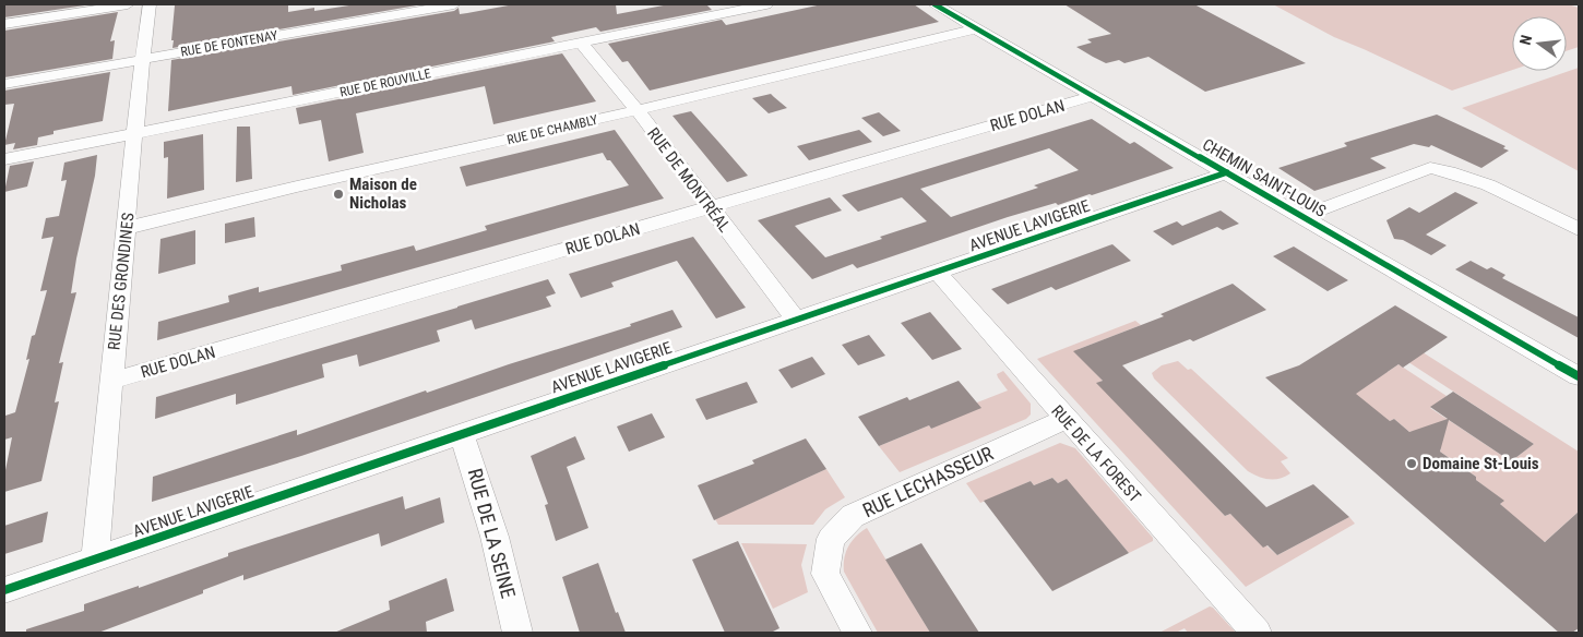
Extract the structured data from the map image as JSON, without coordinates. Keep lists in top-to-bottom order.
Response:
{
  "streets": {
    "street": [
      "RUE DE FONTENAY",
      "RUE DE ROUVILLE",
      "RUE DOLAN",
      "RUE DE CHAMBLY",
      "CHEMIN SAINT-LOUIS",
      "RUE DE MONTRÉAL",
      "AVENUE LAVIGERIE",
      "RUE DES GRONDINES",
      "RUE DE LA FOREST",
      "RUE LECHASSEUR",
      "RUE DE LA SEINE"
    ]
  },
  "crossings": [
    ["RUE DE FONTENAY", "RUE DES GRONDINES"],
    ["RUE DE ROUVILLE", "RUE DE MONTRÉAL"],
    ["RUE DE ROUVILLE", "RUE DES GRONDINES"],
    ["RUE DOLAN", "CHEMIN SAINT-LOUIS"],
    ["RUE DOLAN", "RUE DE MONTRÉAL"],
    ["RUE DOLAN", "RUE DES GRONDINES"],
    ["RUE DE CHAMBLY", "CHEMIN SAINT-LOUIS"],
    ["RUE DE CHAMBLY", "RUE DE MONTRÉAL"],
    ["RUE DE CHAMBLY", "RUE DES GRONDINES"],
    ["CHEMIN SAINT-LOUIS", "AVENUE LAVIGERIE"],
    ["RUE DE MONTRÉAL", "AVENUE LAVIGERIE"],
    ["AVENUE LAVIGERIE", "RUE DES GRONDINES"],
    ["AVENUE LAVIGERIE", "RUE DE LA FOREST"],
    ["AVENUE LAVIGERIE", "RUE DE LA SEINE"],
    ["RUE DE LA FOREST", "RUE LECHASSEUR"]
  ],
  "places": ["Maison de Nicholas", "Domaine St-Louis"],
  "north": "left"
}
